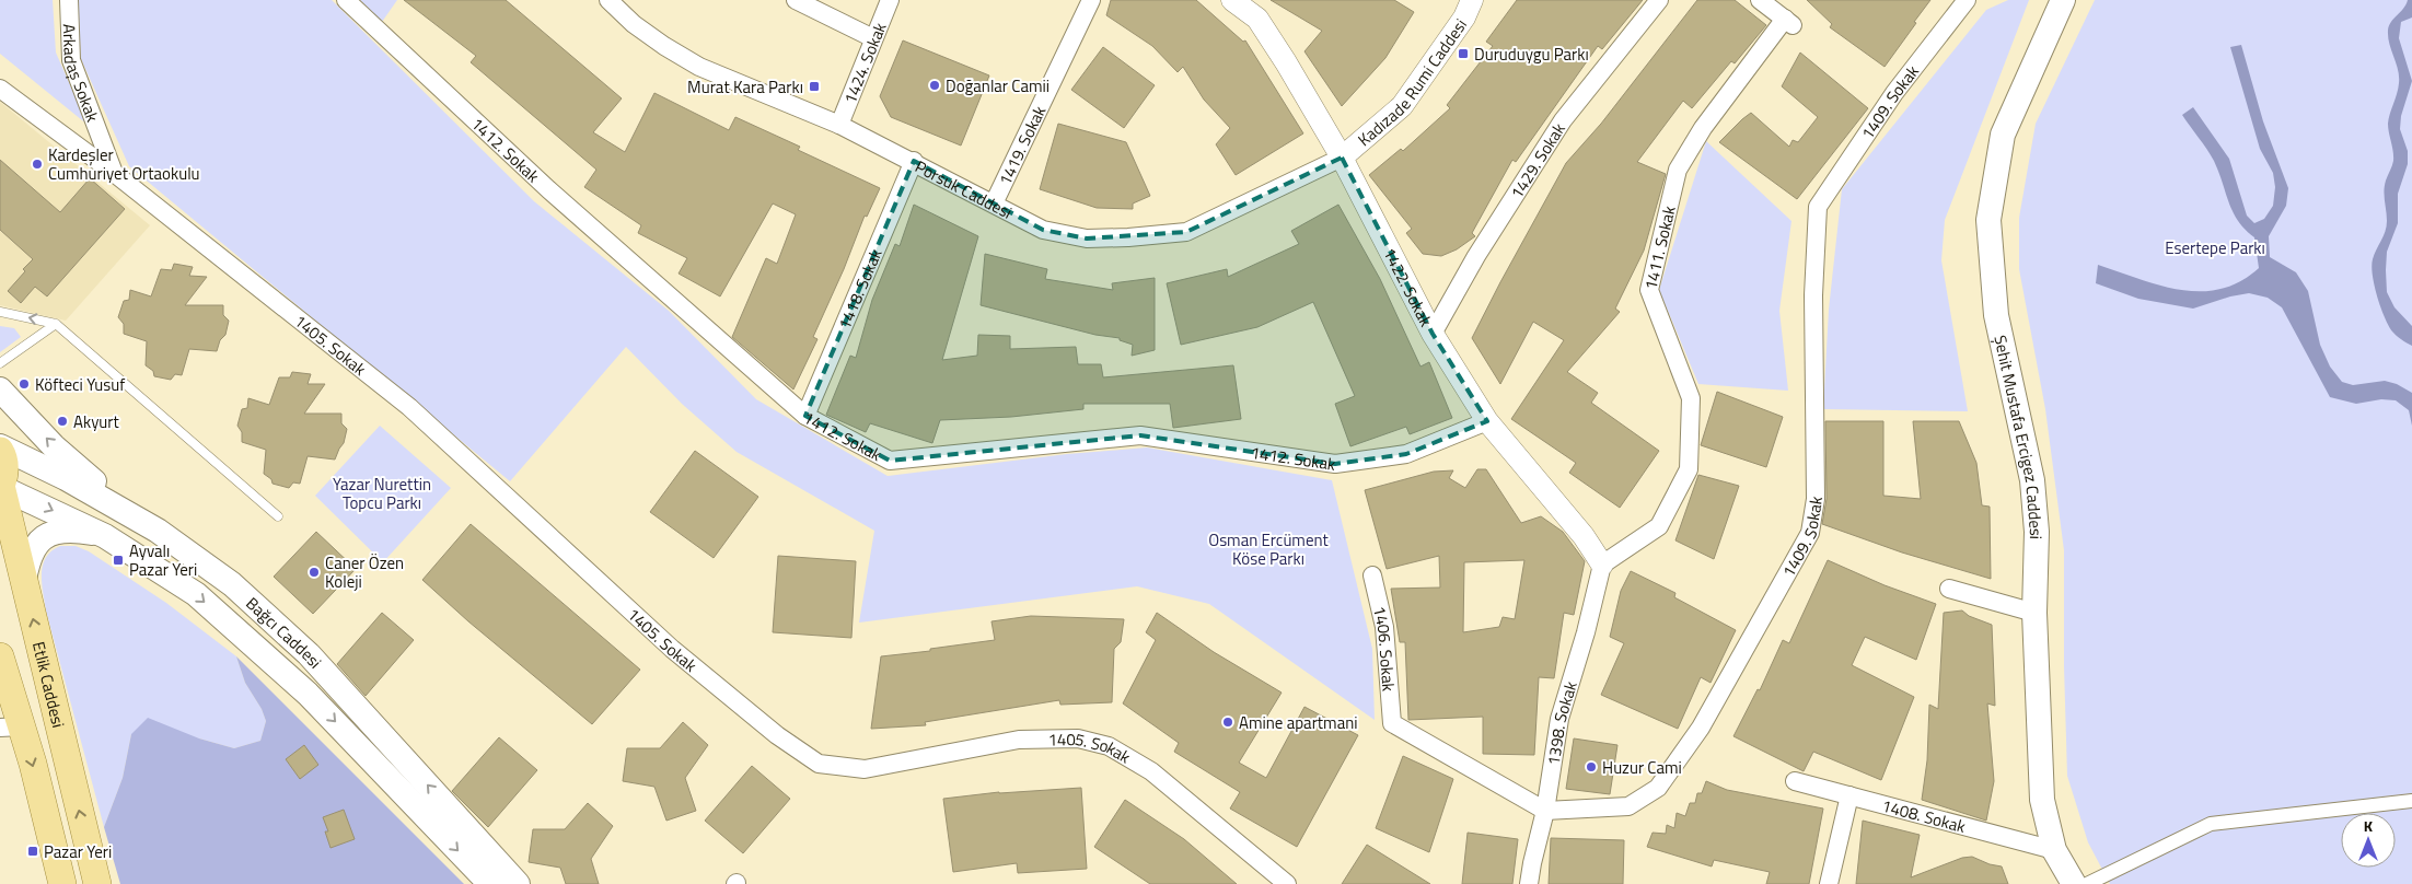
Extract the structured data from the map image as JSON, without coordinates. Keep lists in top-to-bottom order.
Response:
{
  "streets": {
    "main road": ["Şehit Mustafa Ercigez Caddesi", "Bağcı Caddesi", "Etlik Caddesi"],
    "street": [
      "1424. Sokak",
      "Arkadaş Sokak",
      "Kadızade Rumi Caddesi",
      "1409. Sokak",
      "1419. Sokak",
      "1412. Sokak",
      "1429. Sokak",
      "Porsuk Caddesi",
      "1411. Sokak",
      "1422. Sokak",
      "1418. Sokak",
      "1405. Sokak",
      "1406. Sokak",
      "1398. Sokak",
      "1408. Sokak"
    ]
  },
  "crossings": [
    ["1424. Sokak", "Porsuk Caddesi"],
    ["Arkadaş Sokak", "1405. Sokak"],
    ["Kadızade Rumi Caddesi", "Porsuk Caddesi"],
    ["Kadızade Rumi Caddesi", "1422. Sokak"],
    ["1409. Sokak", "1406. Sokak"],
    ["1409. Sokak", "1398. Sokak"],
    ["1419. Sokak", "Porsuk Caddesi"],
    ["1412. Sokak", "1422. Sokak"],
    ["1412. Sokak", "1418. Sokak"],
    ["1429. Sokak", "1422. Sokak"],
    ["Porsuk Caddesi", "1422. Sokak"],
    ["Porsuk Caddesi", "1418. Sokak"],
    ["1411. Sokak", "1422. Sokak"],
    ["1411. Sokak", "1398. Sokak"],
    ["1422. Sokak", "1398. Sokak"],
    ["Şehit Mustafa Ercigez Caddesi", "1408. Sokak"],
    ["Bağcı Caddesi", "Etlik Caddesi"],
    ["1406. Sokak", "1398. Sokak"]
  ],
  "parks": ["Esertepe Parkı", "Yazar Nurettin Topcu Parkı", "Osman Ercüment Köse Parkı"],
  "places": {
    "transit": [
      "Duruduygu Parkı",
      "Murat Kara Parkı",
      "Ayvalı Pazar Yeri",
      "Pazar Yeri"
    ],
    "other": [
      "Doğanlar Camii",
      "Kardeşler Cumhuriyet Ortaokulu",
      "Köfteci Yusuf",
      "Akyurt",
      "Caner Özen Koleji",
      "Amine apartmani",
      "Huzur Cami"
    ]
  },
  "north": "top"
}
